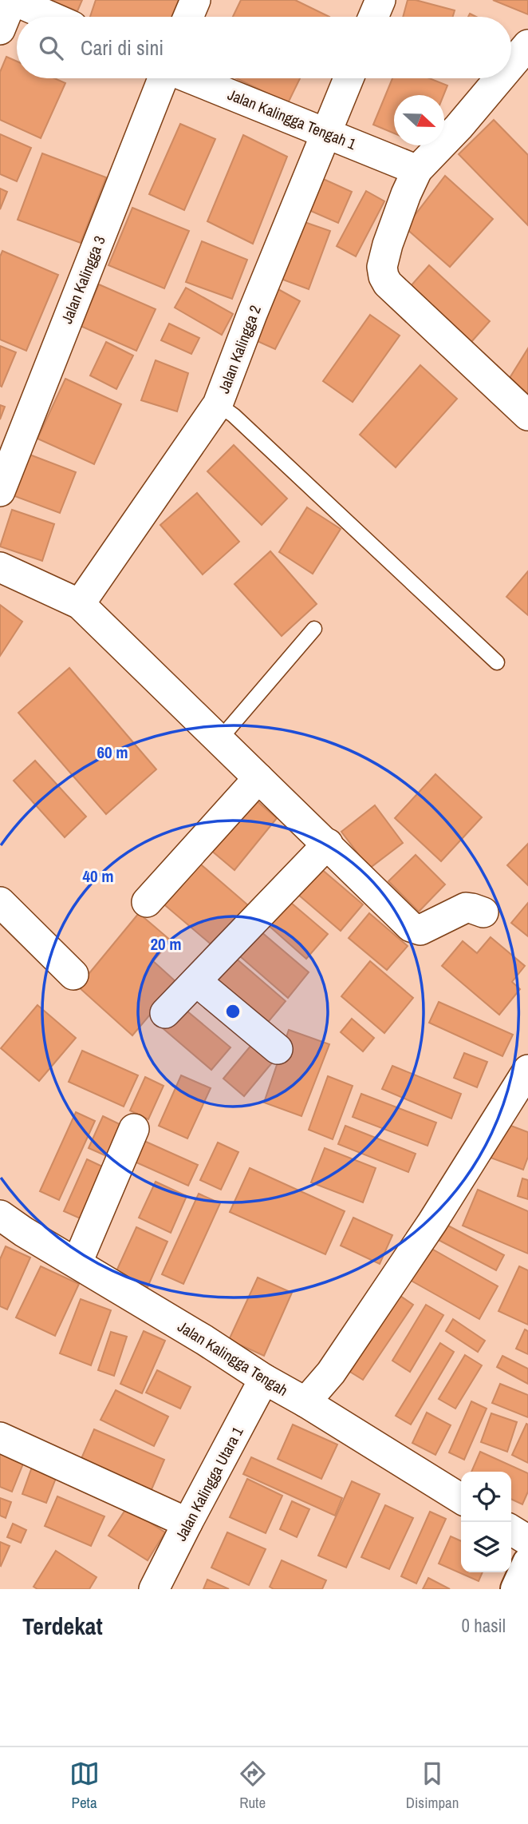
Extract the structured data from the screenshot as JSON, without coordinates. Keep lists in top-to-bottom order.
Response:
{
  "streets": {
    "street": [
      "Jalan Kalingga Tengah 1",
      "Jalan Kalingga 3",
      "Jalan Kalingga 2",
      "Jalan Kalingga Tengah",
      "Jalan Kalingga Utara 1"
    ]
  },
  "crossings": [
    ["Jalan Kalingga Tengah 1", "Jalan Kalingga 2"],
    ["Jalan Kalingga Tengah", "Jalan Kalingga Utara 1"]
  ],
  "north": "right",
  "page": {
    "search": "Cari di sini",
    "heading": ["Terdekat", "0 hasil"],
    "nav": ["Peta", "Rute", "Disimpan"]
  },
  "rings": ["60 m", "40 m", "20 m"]
}
